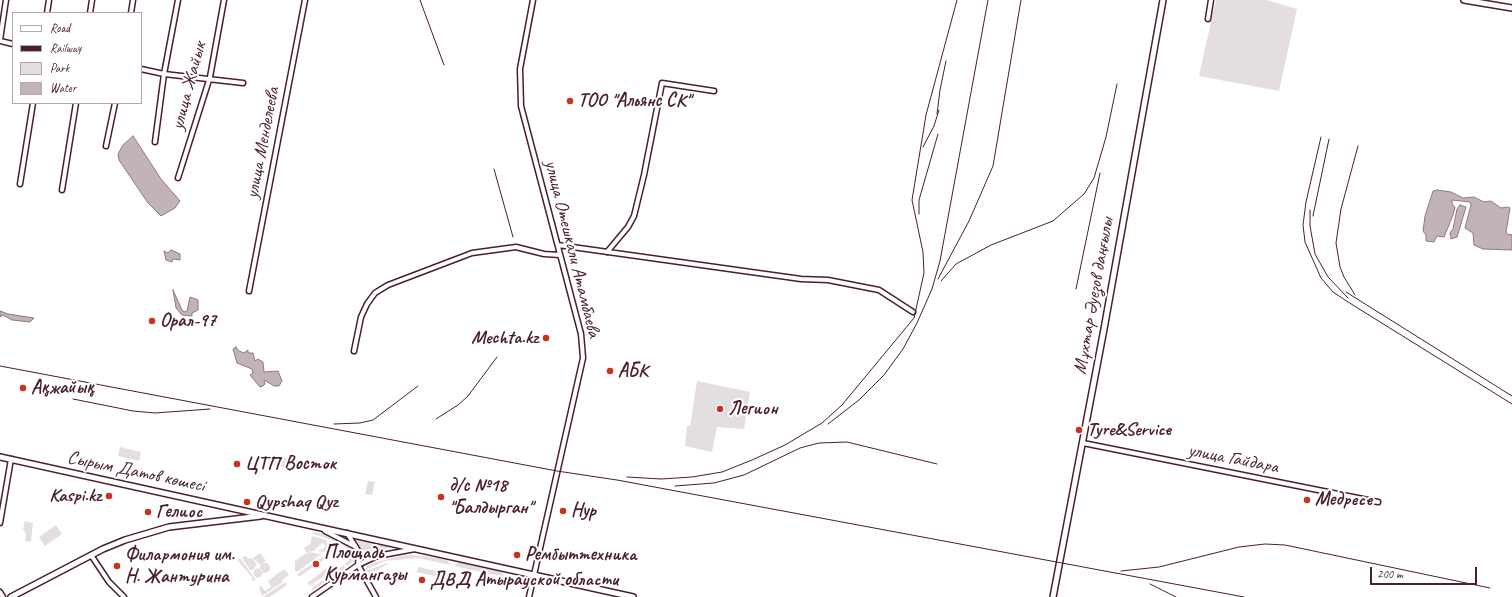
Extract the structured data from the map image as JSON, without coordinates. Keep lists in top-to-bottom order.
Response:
{
  "streets": {
    "main road": ["Мұхтар Әуезов даңғылы", "Сырым Датов көшесі"],
    "street": [
      "улица Жайык",
      "улица Менделеева",
      "улица Отешкали Атамбаева",
      "улица Гайдара"
    ]
  },
  "crossings": [
    ["улица Отешкали Атамбаева", "Сырым Датов көшесі"],
    ["Мұхтар Әуезов даңғылы", "улица Гайдара"]
  ],
  "places": [
    "ТОО \"Альянс СК\"",
    "Орал-97",
    "Mechta.kz",
    "АБК",
    "Ақжайық",
    "Легион",
    "Tyre&Service",
    "ЦТП Восток",
    "Kaspi.kz",
    "д/с №18 \"Балдырган\"",
    "Медресе",
    "Qypshaq Qyz",
    "Нур",
    "Гелиос",
    "Рембыттехника",
    "Площадь Курмангазы",
    "Филармония им. Н. Жантурина",
    "ДВД Атырауской области"
  ],
  "legend": [
    "Road",
    "Railway",
    "Park",
    "Water"
  ],
  "scale_bar": "200 m"
}
